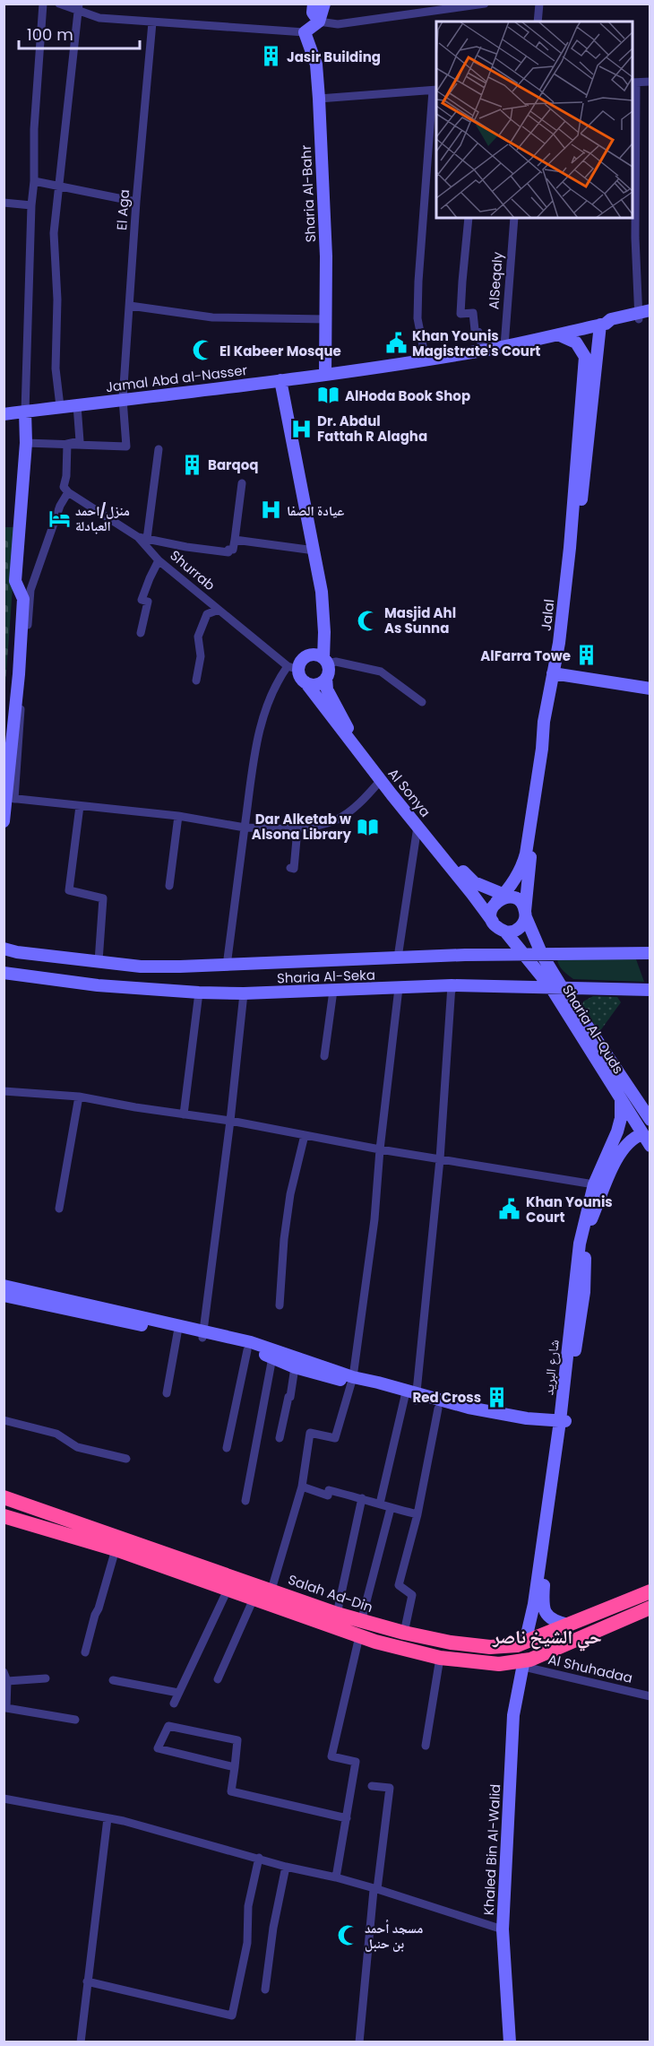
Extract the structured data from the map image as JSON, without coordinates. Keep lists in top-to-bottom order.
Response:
{
  "streets": {
    "highway": ["Salah Ad-Din"],
    "main road": [
      "Sharia Al-Bahr",
      "Jamal Abd al-Nasser",
      "Jalal",
      "Al Sonya",
      "Sharia Al-Seka",
      "Sharia Al-Quds",
      "شارع البريد",
      "Khaled Bin Al-Walid"
    ],
    "street": [
      "El Aga",
      "AlSeqaly",
      "Shurrab",
      "Al Shuhadaa"
    ]
  },
  "crossings": [
    ["Sharia Al-Bahr", "Jamal Abd al-Nasser"],
    ["El Aga", "Jamal Abd al-Nasser"],
    ["AlSeqaly", "Jamal Abd al-Nasser"],
    ["Jamal Abd al-Nasser", "Jalal"],
    ["Jamal Abd al-Nasser", "Al Sonya"],
    ["Shurrab", "Al Sonya"],
    ["Jalal", "Al Sonya"],
    ["Jalal", "Sharia Al-Quds"],
    ["Al Sonya", "Sharia Al-Quds"],
    ["Sharia Al-Seka", "Sharia Al-Quds"],
    ["Sharia Al-Quds", "شارع البريد"],
    ["شارع البريد", "Salah Ad-Din"],
    ["Salah Ad-Din", "Al Shuhadaa"],
    ["Salah Ad-Din", "Khaled Bin Al-Walid"],
    ["Al Shuhadaa", "Khaled Bin Al-Walid"]
  ],
  "districts": ["حي الشيخ ناصر"],
  "places": {
    "building": [
      "Jasir Building",
      "Barqoq",
      "AlFarra Towe",
      "Red Cross"
    ],
    "public building": ["Khan Younis Magistrate's Court", "Khan Younis Court"],
    "mosque": ["El Kabeer Mosque", "Masjid Ahl As Sunna", "مسجد أحمد بن حنبل"],
    "library": ["AlHoda Book Shop", "Dar Alketab w Alsona Library"],
    "hospital": ["Dr. Abdul Fattah R Alagha", "عيادة الصفا"],
    "hotel": ["منزل/احمد العبادلة"]
  },
  "scale_bar": "100 m"
}
